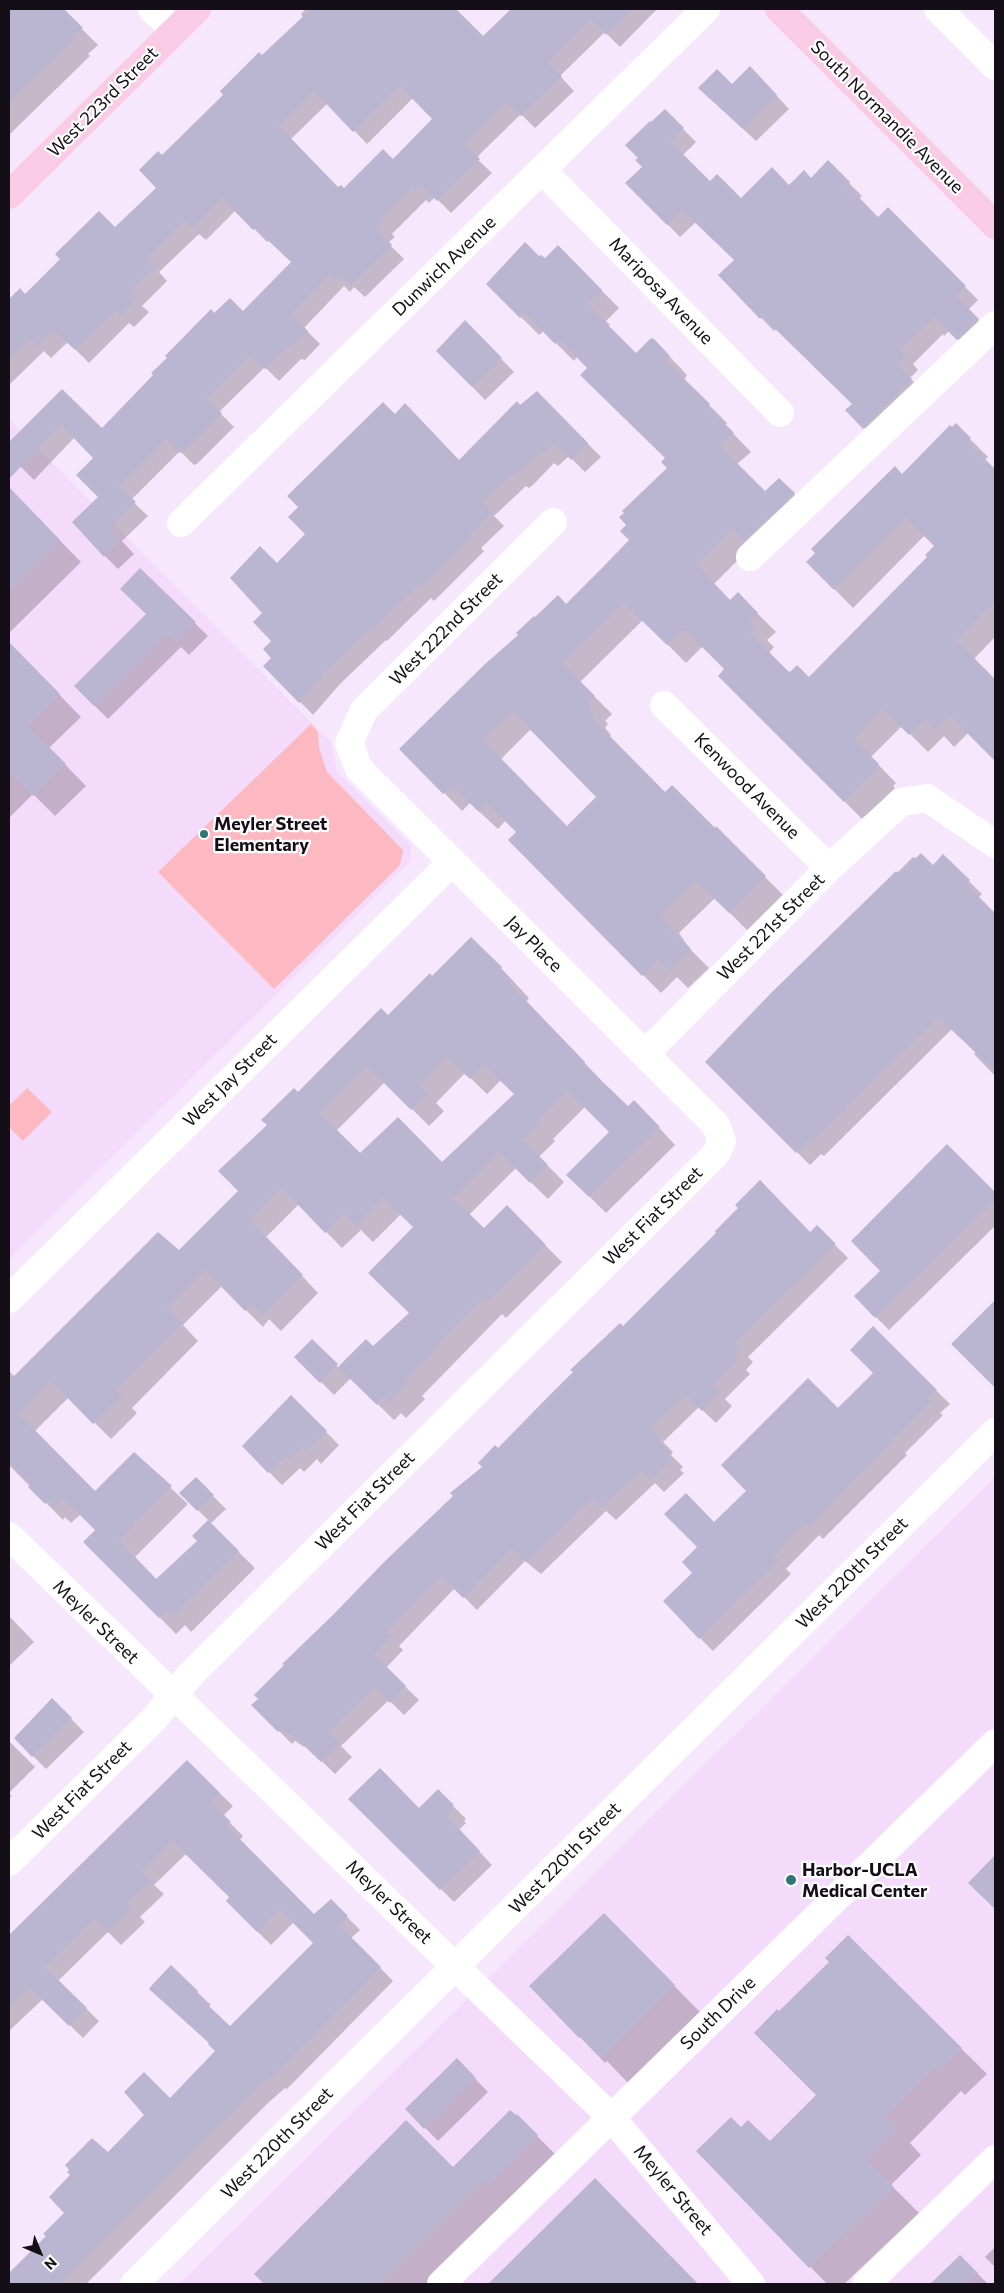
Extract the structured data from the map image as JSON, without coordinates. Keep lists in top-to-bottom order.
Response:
{
  "streets": {
    "main road": ["West 223rd Street", "South Normandie Avenue"],
    "street": [
      "Dunwich Avenue",
      "Mariposa Avenue",
      "West 222nd Street",
      "Kenwood Avenue",
      "West 221st Street",
      "Jay Place",
      "West Jay Street",
      "West Fiat Street",
      "West 220th Street",
      "Meyler Street",
      "South Drive"
    ]
  },
  "crossings": [
    ["Dunwich Avenue", "Mariposa Avenue"],
    ["West 222nd Street", "Jay Place"],
    ["Kenwood Avenue", "West 221st Street"],
    ["West 221st Street", "Jay Place"],
    ["Jay Place", "West Jay Street"],
    ["Jay Place", "West Fiat Street"],
    ["West Fiat Street", "Meyler Street"],
    ["West 220th Street", "Meyler Street"],
    ["Meyler Street", "South Drive"]
  ],
  "places": ["Meyler Street Elementary", "Harbor-UCLA Medical Center"],
  "north": "bottom right"
}
